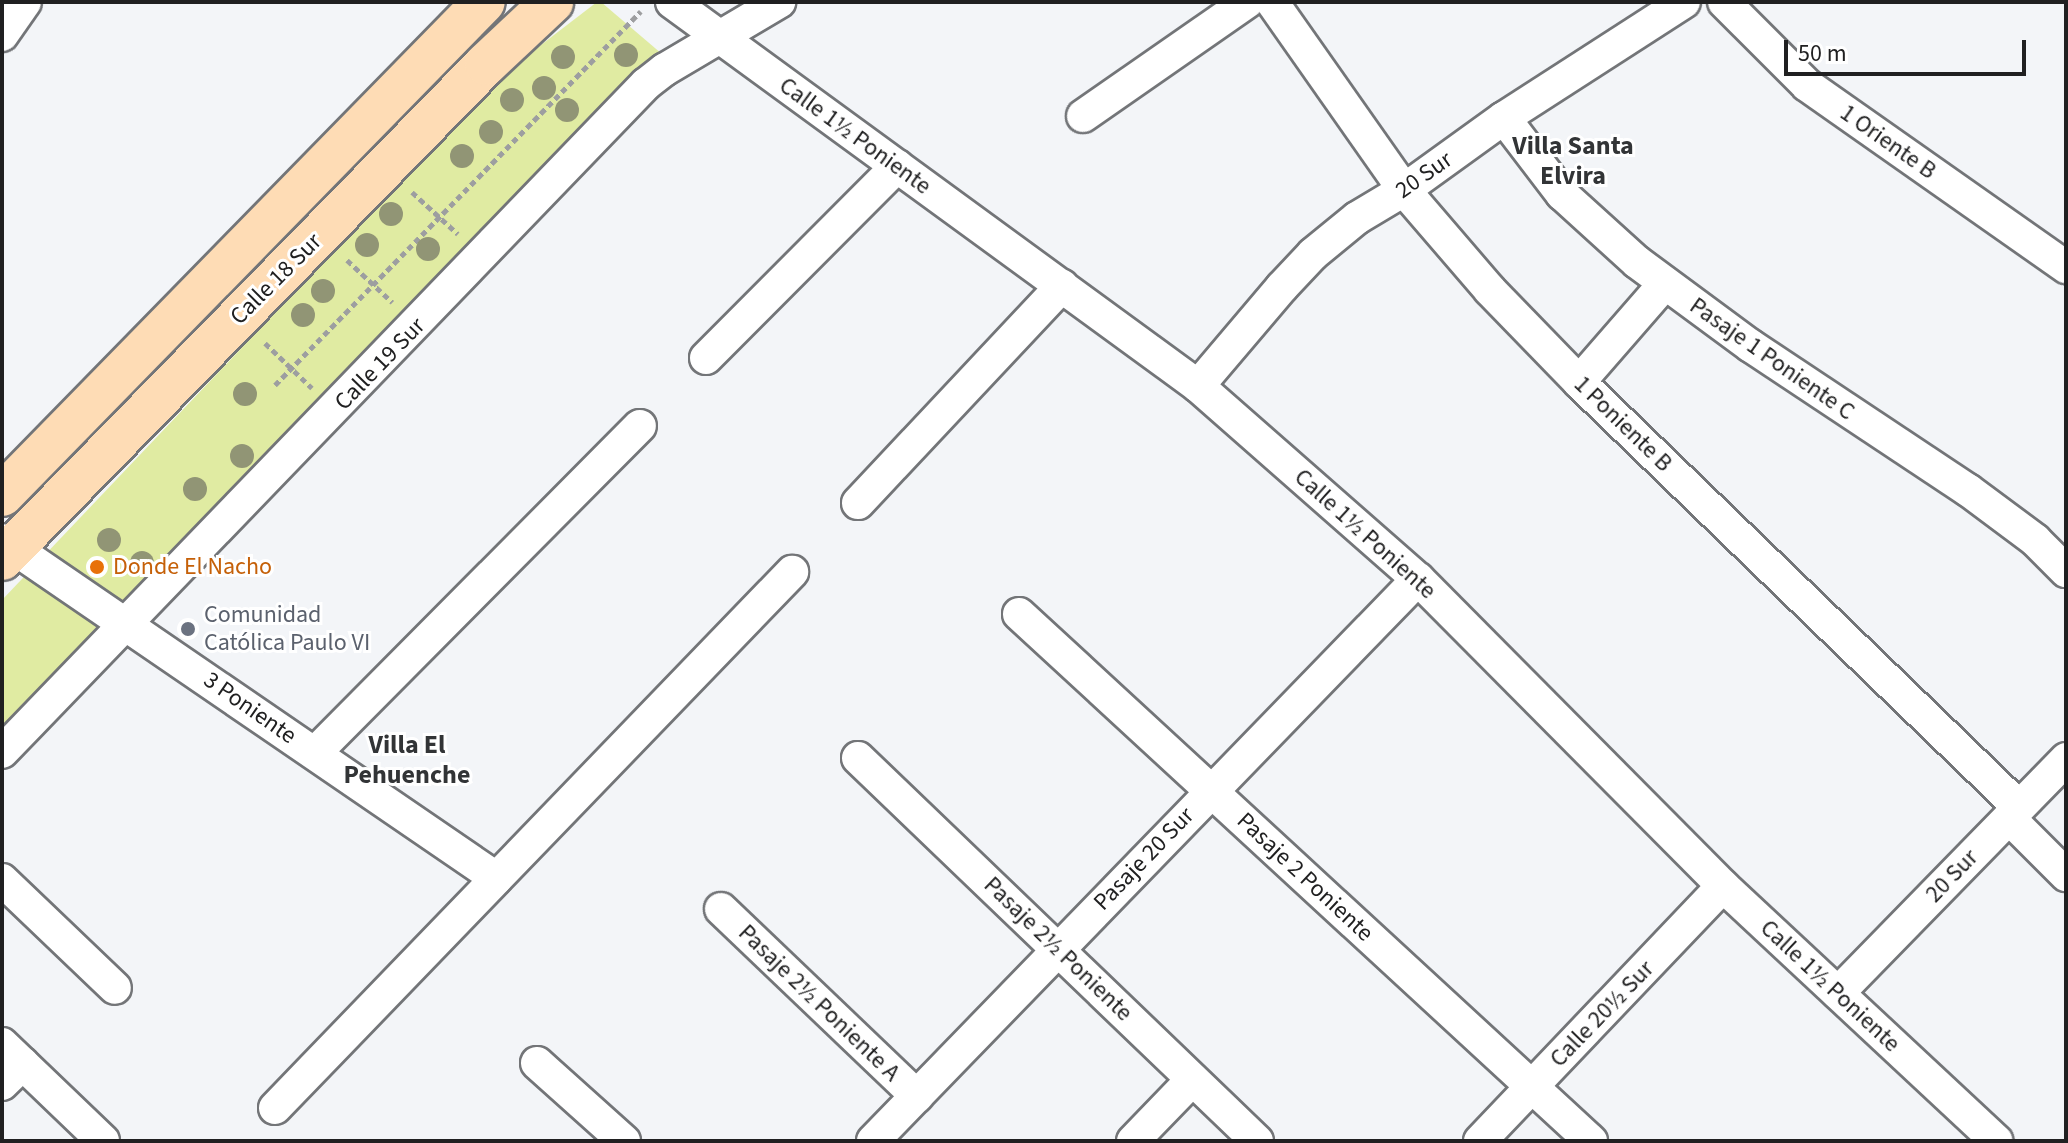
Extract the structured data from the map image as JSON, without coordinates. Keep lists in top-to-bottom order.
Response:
{
  "streets": {
    "main road": ["Calle 18 Sur"],
    "street": [
      "Calle 1½ Poniente",
      "1 Oriente B",
      "20 Sur",
      "Pasaje 1 Poniente C",
      "Calle 19 Sur",
      "1 Poniente B",
      "3 Poniente",
      "Pasaje 20 Sur",
      "Pasaje 2 Poniente",
      "Pasaje 2½ Poniente",
      "Pasaje 2½ Poniente A",
      "Calle 20½ Sur"
    ]
  },
  "crossings": [
    ["Calle 1½ Poniente", "20 Sur"],
    ["Calle 1½ Poniente", "Calle 19 Sur"],
    ["Calle 1½ Poniente", "Pasaje 20 Sur"],
    ["Calle 1½ Poniente", "Calle 20½ Sur"],
    ["20 Sur", "Pasaje 1 Poniente C"],
    ["20 Sur", "1 Poniente B"],
    ["Calle 18 Sur", "3 Poniente"],
    ["Calle 19 Sur", "3 Poniente"],
    ["Pasaje 20 Sur", "Pasaje 2 Poniente"],
    ["Pasaje 20 Sur", "Pasaje 2½ Poniente"],
    ["Pasaje 20 Sur", "Pasaje 2½ Poniente A"],
    ["Pasaje 2 Poniente", "Calle 20½ Sur"]
  ],
  "districts": ["Villa Santa Elvira", "Villa El Pehuenche"],
  "places": ["Donde El Nacho", "Comunidad Católica Paulo VI"],
  "scale_bar": "50 m"
}
